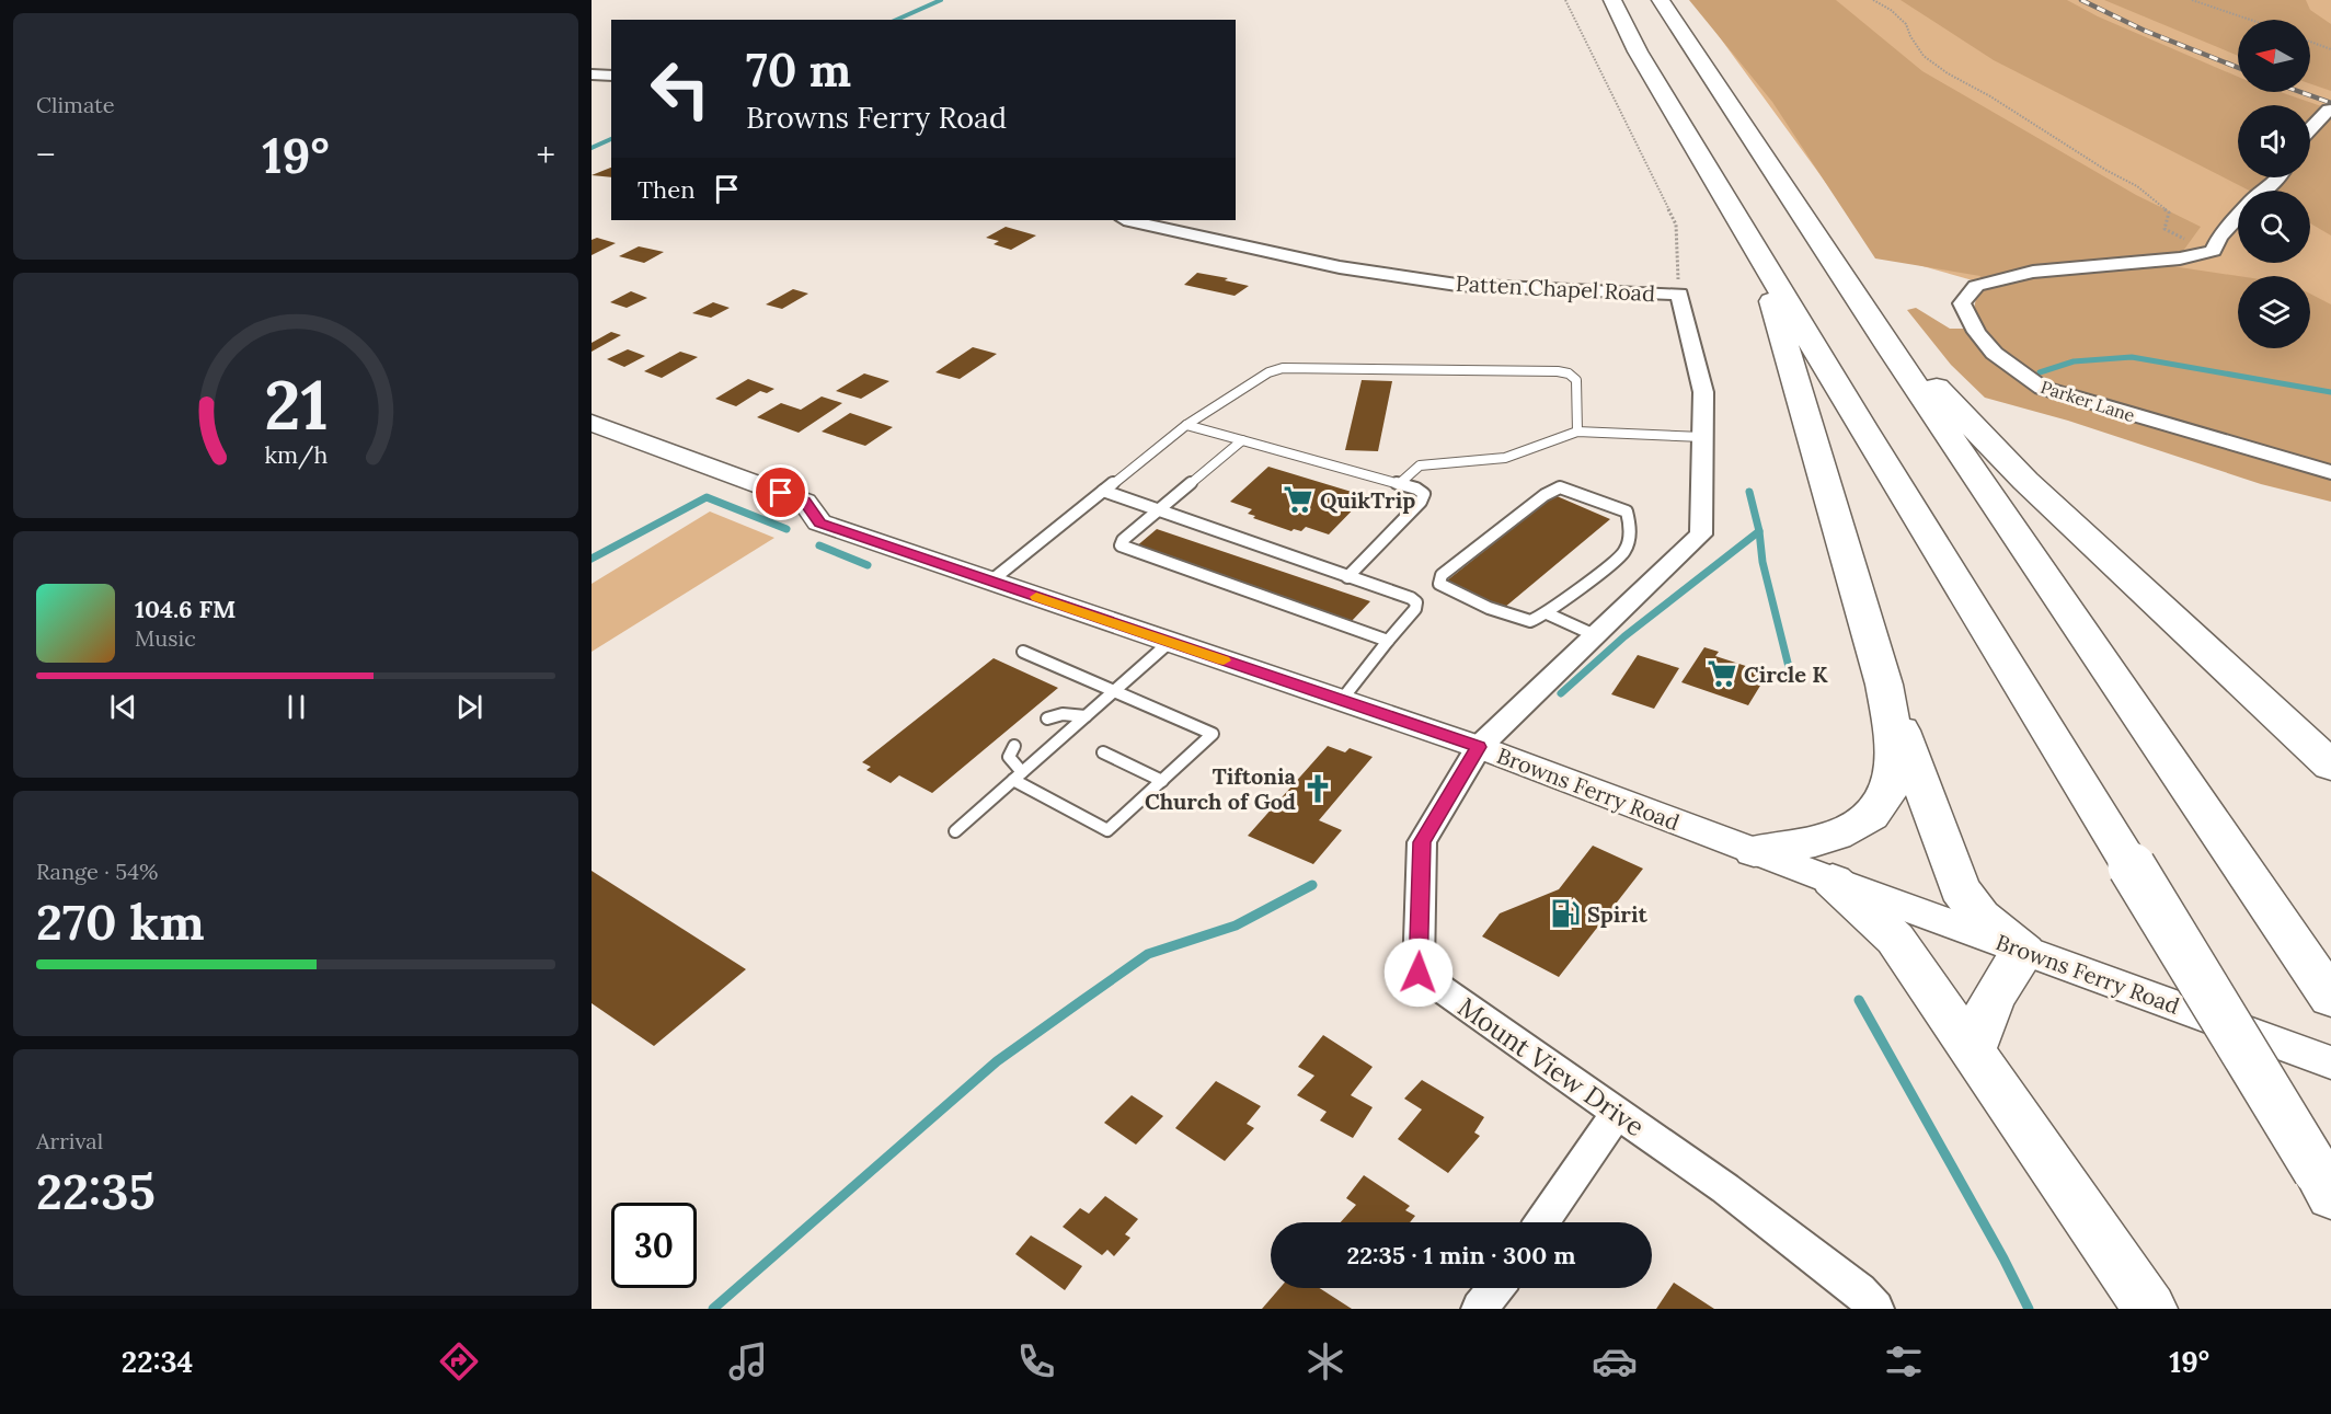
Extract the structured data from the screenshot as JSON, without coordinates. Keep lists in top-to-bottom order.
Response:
{
  "streets": {
    "street": [
      "Patten Chapel Road",
      "Parker Lane",
      "Browns Ferry Road",
      "Mount View Drive"
    ]
  },
  "crossings": [
    ["Patten Chapel Road", "Browns Ferry Road"],
    ["Patten Chapel Road", "Mount View Drive"],
    ["Browns Ferry Road", "Mount View Drive"]
  ],
  "places": {
    "supermarket": ["QuikTrip", "Circle K"],
    "church": ["Tiftonia Church of God"],
    "fuel station": ["Spirit"]
  },
  "north": "left",
  "page": {
    "tile": [
      "Climate",
      ["Range · 54%", "270 km"],
      ["Arrival", "22:35"]
    ],
    "turn": ["70 m", "Browns Ferry Road"],
    "heat": ["−", "19°", "+"],
    "then": "Then",
    "song": ["104.6 FM", "Music"],
    "limit": "30",
    "trip": "22:35 · 1 min · 300 m",
    "tabs": ["22:34", "19°"],
    "gauge": ["21", "km/h"]
  }
}
